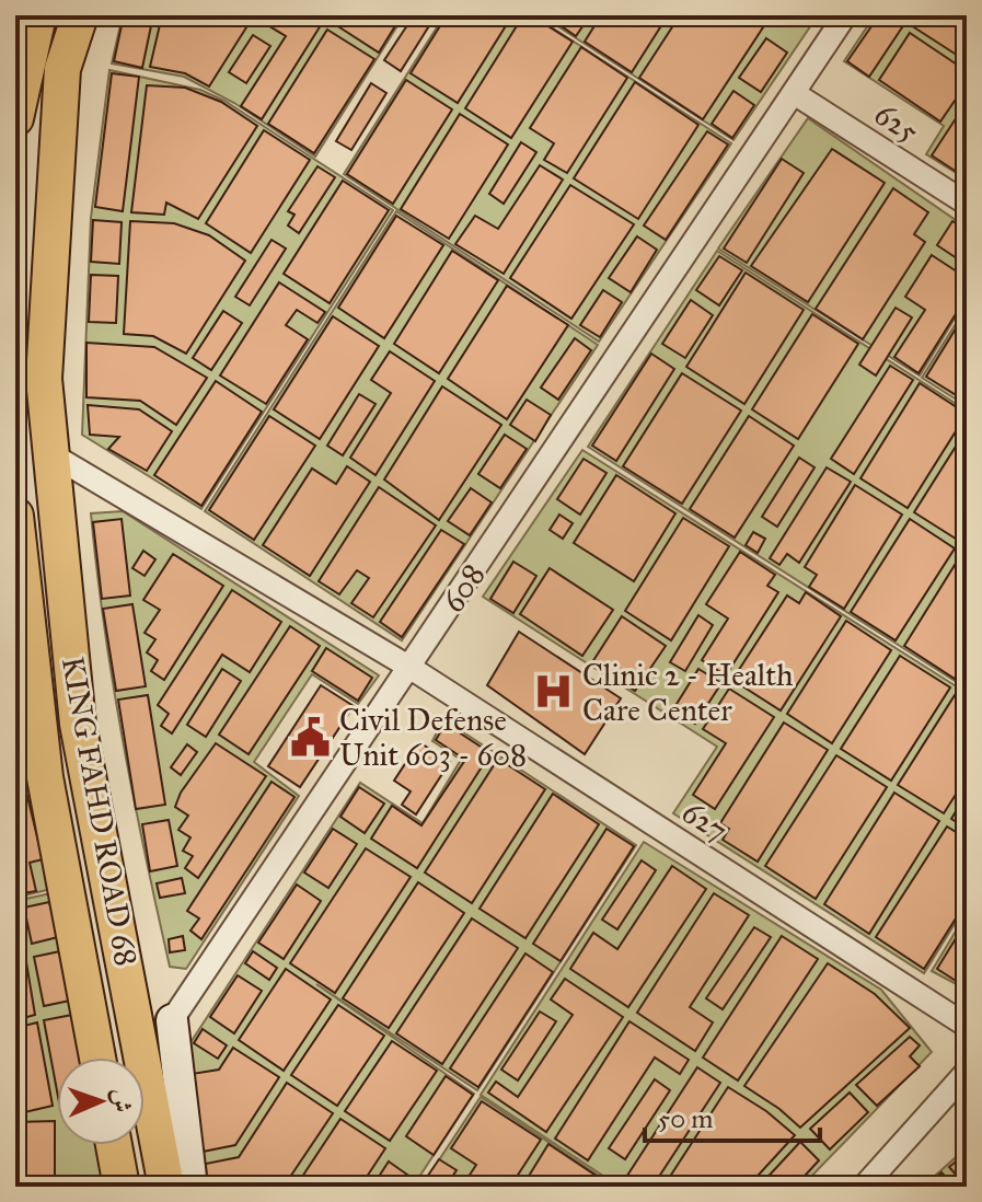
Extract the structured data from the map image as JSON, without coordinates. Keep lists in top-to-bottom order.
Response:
{
  "streets": {
    "main road": ["608", "KING FAHD ROAD 68"],
    "street": ["625", "627"]
  },
  "crossings": [
    ["625", "608"],
    ["608", "627"],
    ["KING FAHD ROAD 68", "627"]
  ],
  "places": {
    "hospital": ["Clinic 2 - Health Care Center"],
    "public building": ["Civil Defense Unit 603 - 608"]
  },
  "scale_bar": "50 m",
  "north": "right"
}
